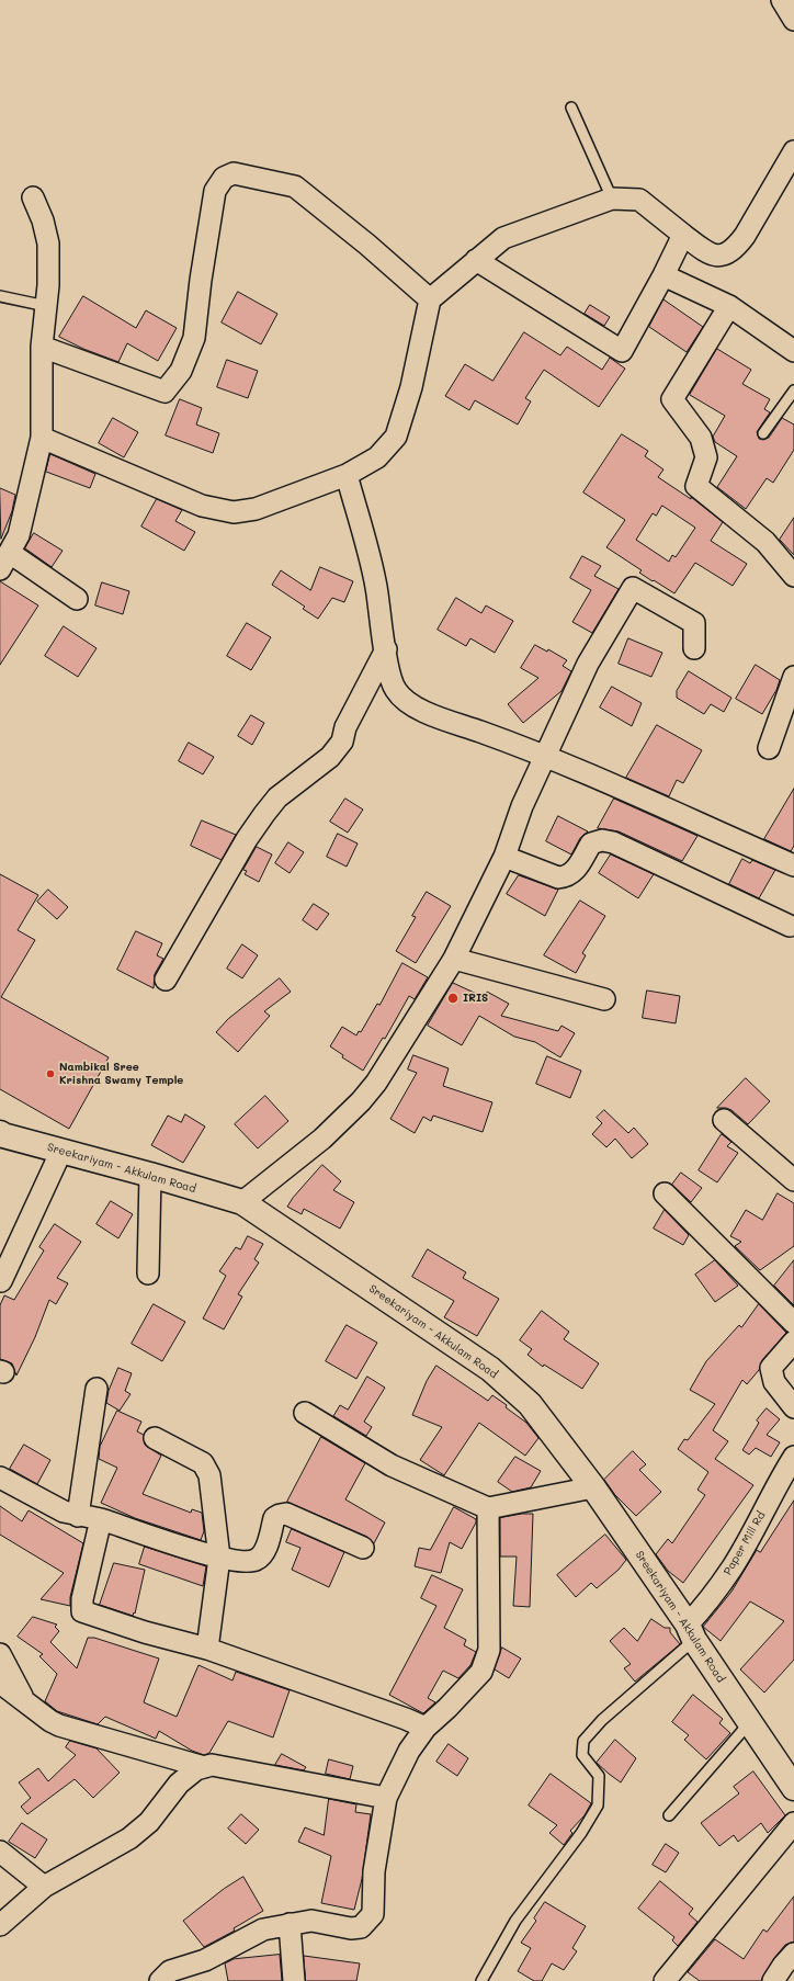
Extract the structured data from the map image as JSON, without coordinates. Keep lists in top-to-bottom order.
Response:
{
  "streets": {
    "main road": ["Sreekariyam - Akkulam Road"],
    "street": ["Paper Mill Rd"]
  },
  "crossings": [
    ["Sreekariyam - Akkulam Road", "Paper Mill Rd"]
  ],
  "places": ["IRIS", "Nambikal Sree Krishna Swamy Temple"]
}
